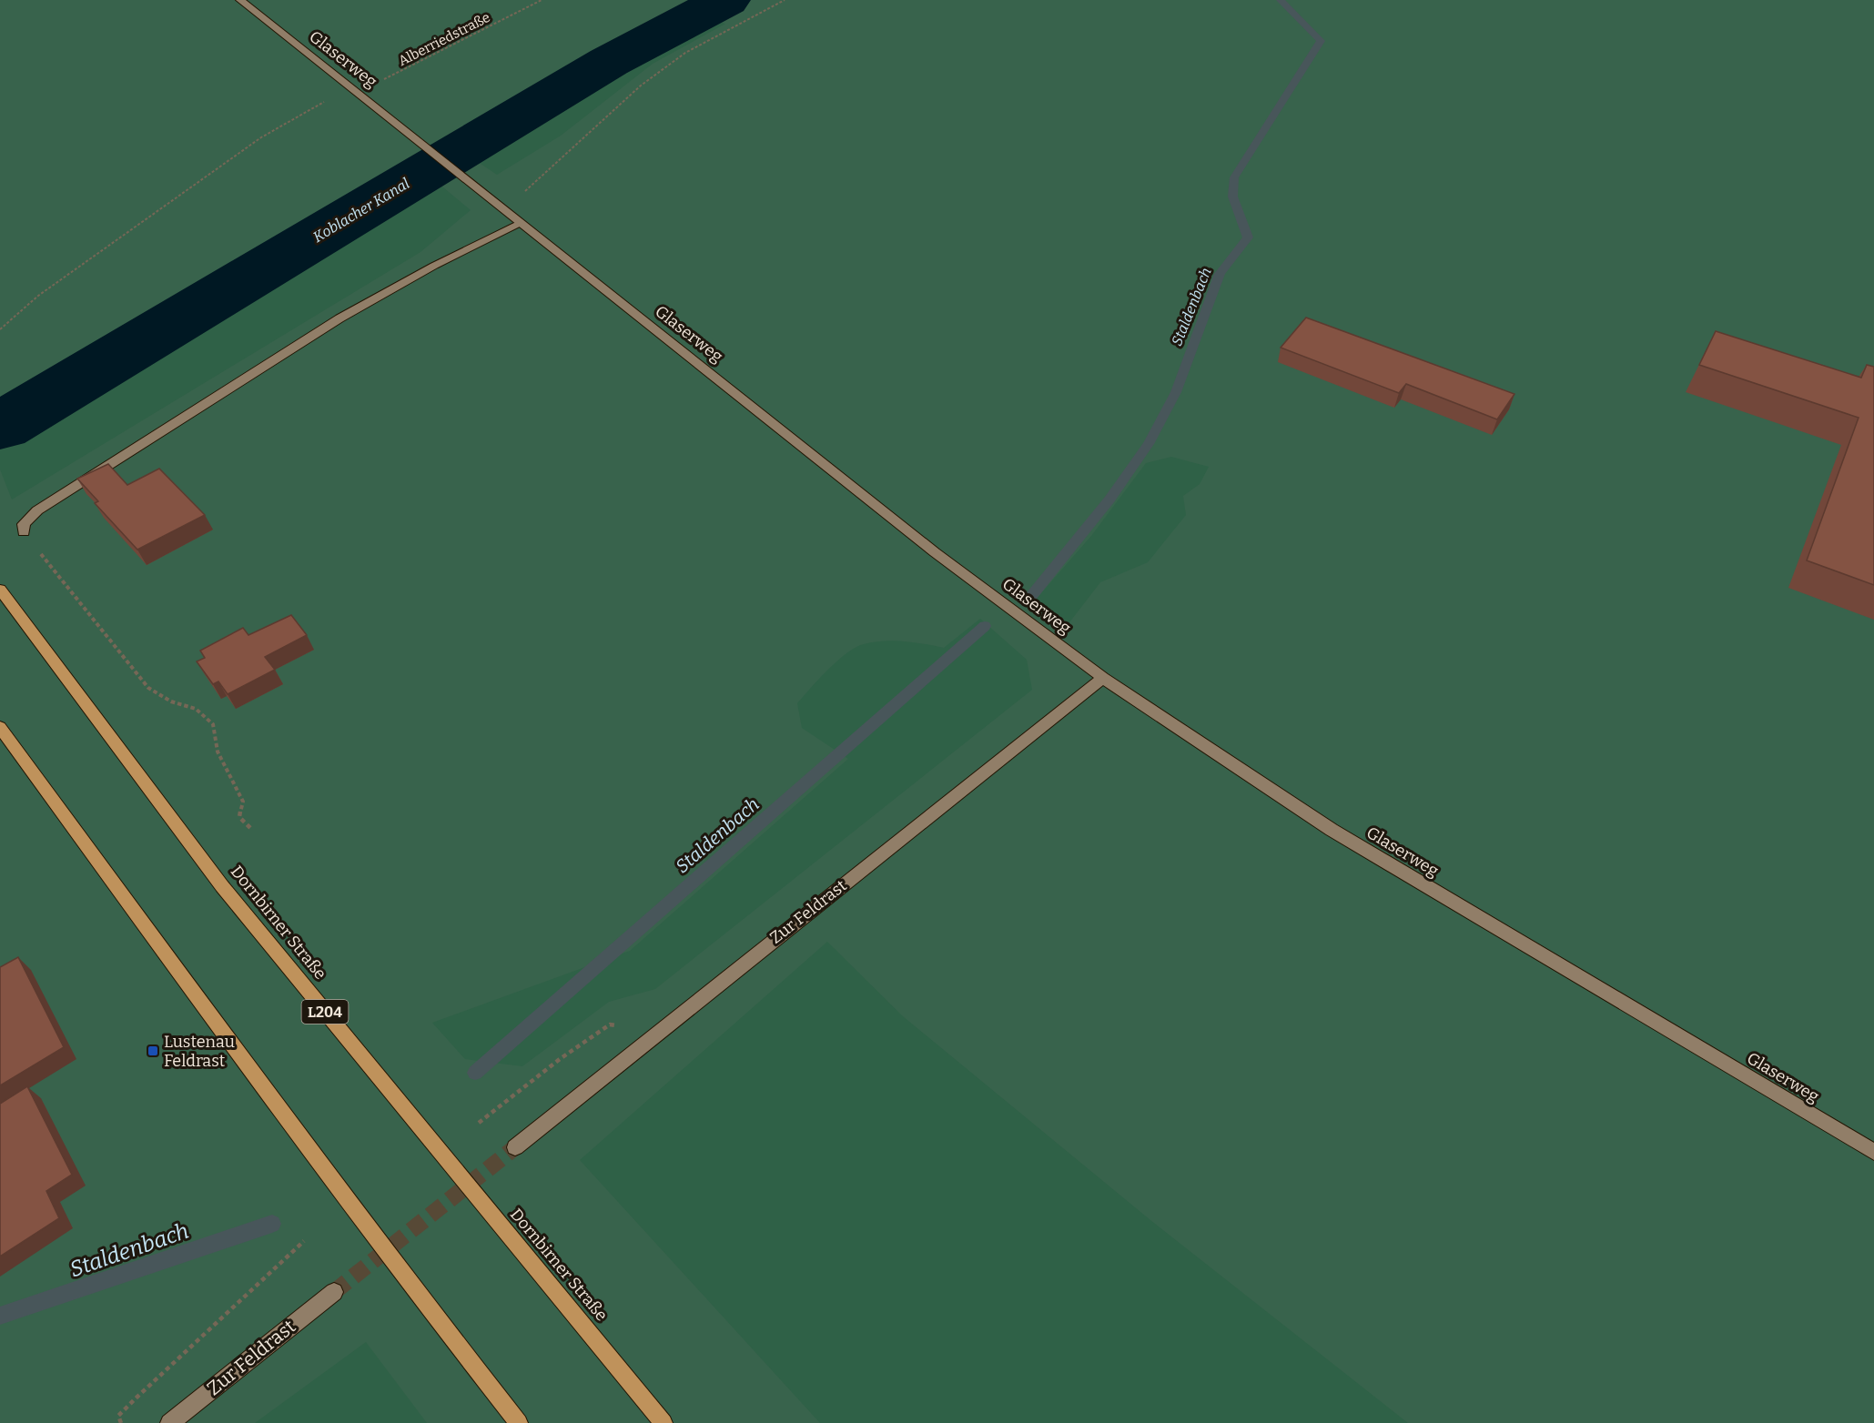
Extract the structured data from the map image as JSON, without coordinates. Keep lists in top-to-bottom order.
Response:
{
  "streets": {
    "main road": ["Dornbirner Straße", "L204"],
    "street": ["Glaserweg", "Zur Feldrast"],
    "path": ["Alberriedstraße"]
  },
  "crossings": [
    ["Alberriedstraße", "Glaserweg"],
    ["Glaserweg", "Zur Feldrast"]
  ],
  "water": ["Koblacher Kanal", "Staldenbach"],
  "places": {
    "transit": ["Lustenau Feldrast"]
  }
}
